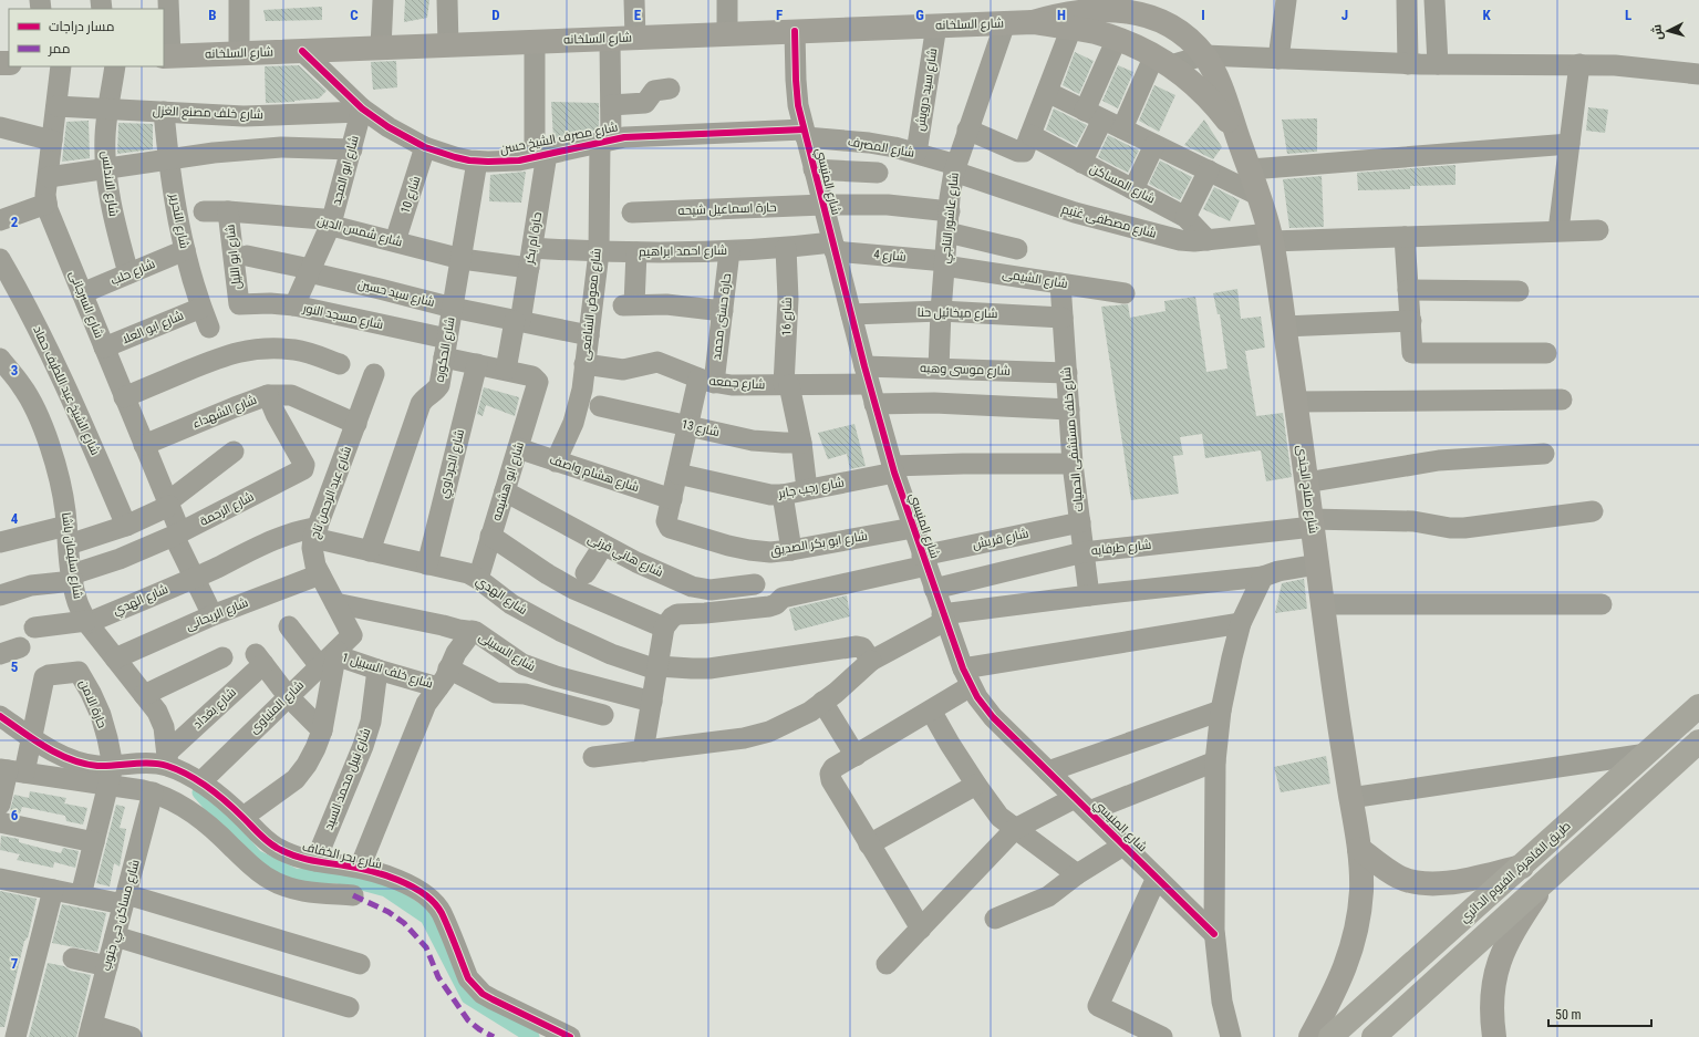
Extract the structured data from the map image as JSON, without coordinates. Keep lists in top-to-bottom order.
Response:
{
  "streets": {
    "highway": ["طريق القاهرة, الفيوم الدائري"],
    "main road": ["شارع السلخانه", "شارع صلاح الجندى"],
    "street": [
      "شارع سيد درويش",
      "شارع خلف مصنع الغزل",
      "شارع مصرف الشيخ حسن",
      "شارع المصرف",
      "شارع ابو المجد",
      "شارع المنيسي",
      "شارع الاندلس",
      "شارع المساكن",
      "شارع 10",
      "حارة اسماعيل شيحه",
      "شارع عاشور الناجي",
      "شارع التحرير",
      "شارع مصطفى غنيم",
      "شارع شمس الدين",
      "حارة ام بكر",
      "شارع احمد ابراهيم",
      "شارع 4",
      "شارع ابو الليل",
      "شارع حلب",
      "شارع الشيمى",
      "شارع سيد حسين",
      "شارع السرجانى",
      "شارع معوض الشافعى",
      "شارع ميخائيل حنا",
      "شارع مسجد النور",
      "حارة حسنى محمد",
      "شارع 16",
      "شارع ابو العلا",
      "شارع الحكوره",
      "شارع موسى وهبه",
      "شارع جمعه",
      "شارع الشيخ عبد اللطيف حماد",
      "شارع الشهداء",
      "شارع 13",
      "شارع خلف مستشفى الحميات",
      "شارع الجرداوي",
      "شارع هشام واصف",
      "شارع ابو هشيمه",
      "شارع رجب جابر",
      "شارع عبد الرحمن تاج",
      "شارع الرحمة",
      "شارع قريش",
      "شارع ابو بكر الصديق",
      "شارع طرفايه",
      "شارع سليمان باشا",
      "شارع هاني قرنى",
      "شارع الهدي",
      "شارع الريحانى",
      "شارع السبيلى",
      "شارع خلف السبيل 1",
      "حارة الامن",
      "شارع المنياوى",
      "شارع بغداد",
      "شارع نبيل محمد السيد",
      "شارع بحر الخفاف",
      "شارع مساكن حي جنوب"
    ]
  },
  "crossings": [
    ["شارع السلخانه", "شارع سيد درويش"],
    ["شارع السلخانه", "شارع مصرف الشيخ حسن"],
    ["شارع السلخانه", "شارع المنيسي"],
    ["شارع السلخانه", "شارع عاشور الناجي"],
    ["شارع السلخانه", "حارة ام بكر"],
    ["شارع السلخانه", "شارع معوض الشافعى"],
    ["شارع السلخانه", "شارع صلاح الجندى"],
    ["شارع سيد درويش", "شارع المصرف"],
    ["شارع خلف مصنع الغزل", "شارع مصرف الشيخ حسن"],
    ["شارع خلف مصنع الغزل", "شارع ابو المجد"],
    ["شارع خلف مصنع الغزل", "شارع الاندلس"],
    ["شارع خلف مصنع الغزل", "شارع التحرير"],
    ["شارع خلف مصنع الغزل", "شارع السرجانى"],
    ["شارع مصرف الشيخ حسن", "شارع المصرف"],
    ["شارع مصرف الشيخ حسن", "شارع ابو المجد"],
    ["شارع مصرف الشيخ حسن", "شارع المنيسي"],
    ["شارع مصرف الشيخ حسن", "شارع 10"],
    ["شارع مصرف الشيخ حسن", "حارة ام بكر"],
    ["شارع مصرف الشيخ حسن", "شارع معوض الشافعى"],
    ["شارع مصرف الشيخ حسن", "شارع الحكوره"],
    ["شارع المصرف", "شارع المنيسي"],
    ["شارع المصرف", "شارع عاشور الناجي"],
    ["شارع المصرف", "شارع مصطفى غنيم"],
    ["شارع ابو المجد", "شارع شمس الدين"],
    ["شارع ابو المجد", "شارع سيد حسين"],
    ["شارع ابو المجد", "شارع مسجد النور"],
    ["شارع المنيسي", "حارة اسماعيل شيحه"],
    ["شارع المنيسي", "شارع احمد ابراهيم"],
    ["شارع المنيسي", "شارع 4"],
    ["شارع المنيسي", "شارع ميخائيل حنا"],
    ["شارع المنيسي", "شارع موسى وهبه"],
    ["شارع المنيسي", "شارع جمعه"],
    ["شارع المنيسي", "شارع رجب جابر"],
    ["شارع المنيسي", "شارع قريش"],
    ["شارع المنيسي", "شارع ابو بكر الصديق"],
    ["شارع المنيسي", "شارع طرفايه"],
    ["شارع الاندلس", "شارع حلب"],
    ["شارع المساكن", "شارع مصطفى غنيم"],
    ["شارع 10", "شارع شمس الدين"],
    ["حارة اسماعيل شيحه", "شارع عاشور الناجي"],
    ["شارع عاشور الناجي", "شارع مصطفى غنيم"],
    ["شارع عاشور الناجي", "شارع 4"],
    ["شارع عاشور الناجي", "شارع الشيمى"],
    ["شارع عاشور الناجي", "شارع ميخائيل حنا"],
    ["شارع عاشور الناجي", "شارع موسى وهبه"],
    ["شارع التحرير", "شارع حلب"],
    ["شارع التحرير", "شارع ابو العلا"],
    ["شارع مصطفى غنيم", "شارع صلاح الجندى"],
    ["شارع شمس الدين", "حارة ام بكر"],
    ["شارع شمس الدين", "شارع ابو الليل"],
    ["شارع شمس الدين", "شارع الحكوره"],
    ["حارة ام بكر", "شارع احمد ابراهيم"],
    ["حارة ام بكر", "شارع سيد حسين"],
    ["حارة ام بكر", "شارع مسجد النور"],
    ["شارع احمد ابراهيم", "شارع 4"],
    ["شارع احمد ابراهيم", "شارع معوض الشافعى"],
    ["شارع احمد ابراهيم", "حارة حسنى محمد"],
    ["شارع احمد ابراهيم", "شارع 16"],
    ["شارع 4", "شارع الشيمى"],
    ["شارع ابو الليل", "شارع مسجد النور"],
    ["شارع حلب", "شارع السرجانى"],
    ["شارع الشيمى", "شارع خلف مستشفى الحميات"],
    ["شارع سيد حسين", "شارع معوض الشافعى"],
    ["شارع سيد حسين", "شارع الحكوره"],
    ["شارع السرجانى", "شارع ابو العلا"],
    ["شارع السرجانى", "شارع الشهداء"],
    ["شارع السرجانى", "شارع الرحمة"],
    ["شارع السرجانى", "شارع الهدي"],
    ["شارع السرجانى", "شارع الريحانى"],
    ["شارع معوض الشافعى", "شارع جمعه"],
    ["شارع معوض الشافعى", "شارع هشام واصف"],
    ["شارع ميخائيل حنا", "شارع خلف مستشفى الحميات"],
    ["شارع مسجد النور", "شارع الحكوره"],
    ["شارع مسجد النور", "شارع الجرداوي"],
    ["شارع مسجد النور", "شارع ابو هشيمه"],
    ["حارة حسنى محمد", "شارع جمعه"],
    ["حارة حسنى محمد", "شارع ابو بكر الصديق"],
    ["شارع 16", "شارع جمعه"],
    ["شارع 16", "شارع 13"],
    ["شارع 16", "شارع رجب جابر"],
    ["شارع الحكوره", "شارع الهدي"],
    ["شارع موسى وهبه", "شارع جمعه"],
    ["شارع موسى وهبه", "شارع خلف مستشفى الحميات"],
    ["شارع جمعه", "شارع ابو بكر الصديق"],
    ["شارع الشهداء", "شارع عبد الرحمن تاج"],
    ["شارع الشهداء", "شارع الرحمة"],
    ["شارع 13", "شارع ابو بكر الصديق"],
    ["شارع خلف مستشفى الحميات", "شارع رجب جابر"],
    ["شارع خلف مستشفى الحميات", "شارع قريش"],
    ["شارع خلف مستشفى الحميات", "شارع طرفايه"],
    ["شارع الجرداوي", "شارع الهدي"],
    ["شارع هشام واصف", "شارع ابو هشيمه"],
    ["شارع هشام واصف", "شارع ابو بكر الصديق"],
    ["شارع ابو هشيمه", "شارع هاني قرنى"],
    ["شارع ابو هشيمه", "شارع الهدي"],
    ["شارع رجب جابر", "شارع ابو بكر الصديق"],
    ["شارع صلاح الجندى", "شارع طرفايه"],
    ["شارع عبد الرحمن تاج", "شارع الهدي"],
    ["شارع عبد الرحمن تاج", "شارع الريحانى"],
    ["شارع عبد الرحمن تاج", "شارع السبيلى"],
    ["شارع عبد الرحمن تاج", "شارع المنياوى"],
    ["شارع الرحمة", "شارع سليمان باشا"],
    ["شارع سليمان باشا", "شارع الهدي"],
    ["شارع سليمان باشا", "شارع الريحانى"],
    ["شارع سليمان باشا", "شارع بغداد"],
    ["شارع سليمان باشا", "شارع بحر الخفاف"],
    ["شارع خلف السبيل 1", "شارع المنياوى"],
    ["شارع خلف السبيل 1", "شارع نبيل محمد السيد"],
    ["حارة الامن", "شارع بحر الخفاف"],
    ["شارع المنياوى", "شارع بغداد"],
    ["شارع المنياوى", "شارع بحر الخفاف"],
    ["شارع بغداد", "شارع بحر الخفاف"],
    ["شارع نبيل محمد السيد", "شارع بحر الخفاف"],
    ["شارع بحر الخفاف", "شارع مساكن حي جنوب"]
  ],
  "legend": ["مسار دراجات", "ممر"],
  "scale_bar": "50 m",
  "north": "left",
  "grid": {
    "columns": [
      "B",
      "C",
      "D",
      "E",
      "F",
      "G",
      "H",
      "I",
      "J",
      "K",
      "L"
    ],
    "rows": [
      "2",
      "3",
      "4",
      "5",
      "6",
      "7"
    ]
  }
}
